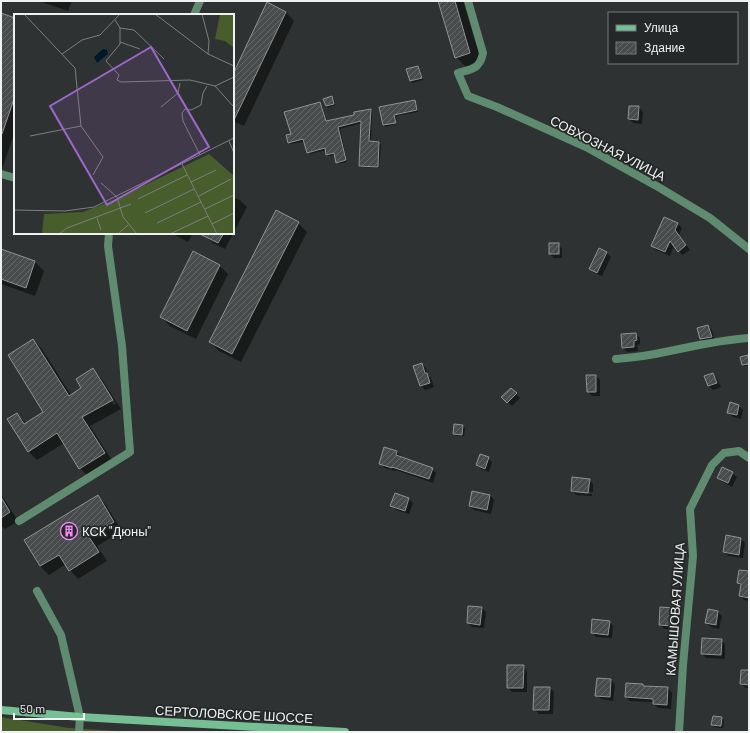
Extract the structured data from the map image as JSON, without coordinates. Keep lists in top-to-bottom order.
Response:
{
  "streets": {
    "main road": ["СЕРТОЛОВСКОЕ ШОССЕ"],
    "street": ["СОВХОЗНАЯ УЛИЦА", "КАМЫШОВАЯ УЛИЦА"]
  },
  "places": {
    "building": ["КСК \"Дюны\""]
  },
  "legend": ["Улица", "Здание"],
  "scale_bar": "50 m"
}
